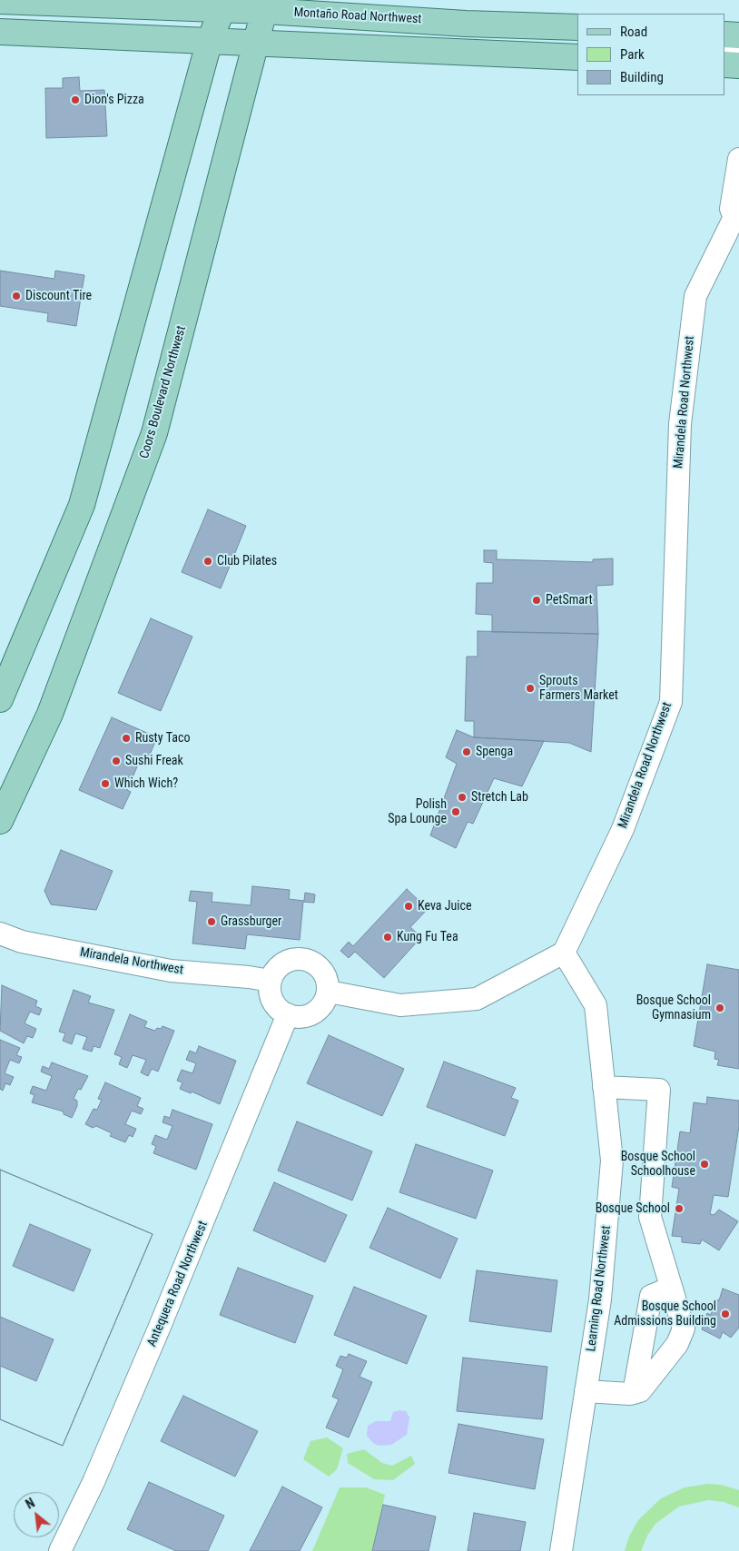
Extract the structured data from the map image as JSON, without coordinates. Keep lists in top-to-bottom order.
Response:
{
  "streets": {
    "main road": ["Montaño Road Northwest", "Coors Boulevard Northwest"],
    "street": [
      "Mirandela Road Northwest",
      "Mirandela Northwest",
      "Antequera Road Northwest",
      "Learning Road Northwest"
    ]
  },
  "crossings": [
    ["Montaño Road Northwest", "Coors Boulevard Northwest"],
    ["Mirandela Road Northwest", "Learning Road Northwest"],
    ["Mirandela Northwest", "Antequera Road Northwest"]
  ],
  "places": [
    "Dion's Pizza",
    "Discount Tire",
    "Club Pilates",
    "PetSmart",
    "Sprouts Farmers Market",
    "Rusty Taco",
    "Spenga",
    "Sushi Freak",
    "Which Wich?",
    "Stretch Lab",
    "Polish Spa Lounge",
    "Keva Juice",
    "Grassburger",
    "Kung Fu Tea",
    "Bosque School Gymnasium",
    "Bosque School Schoolhouse",
    "Bosque School",
    "Bosque School Admissions Building"
  ],
  "legend": ["Road", "Park", "Building"],
  "north": "top left"
}
